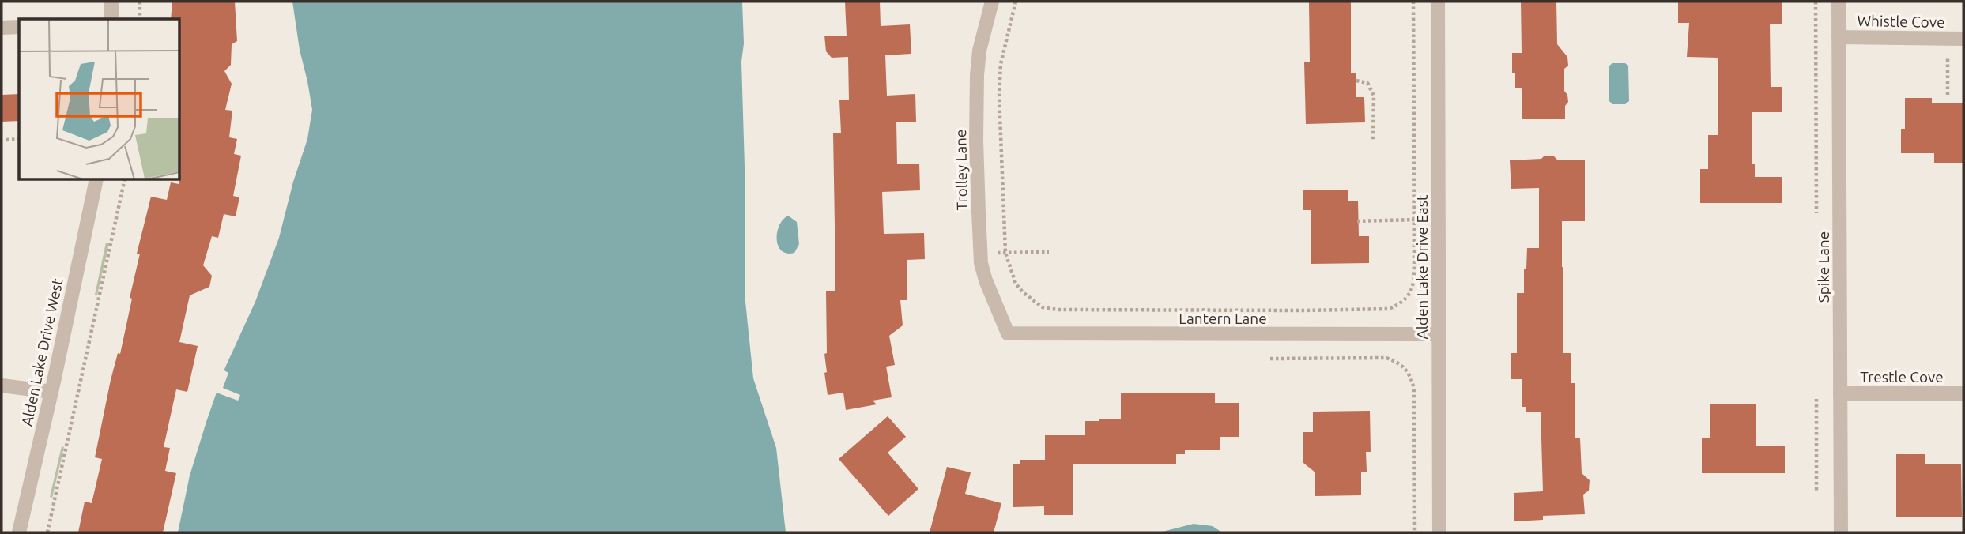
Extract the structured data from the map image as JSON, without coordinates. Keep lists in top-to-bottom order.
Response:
{
  "streets": {
    "street": [
      "Whistle Cove",
      "Trolley Lane",
      "Alden Lake Drive East",
      "Spike Lane",
      "Lantern Lane",
      "Alden Lake Drive West",
      "Trestle Cove"
    ]
  },
  "crossings": [
    ["Whistle Cove", "Spike Lane"],
    ["Trolley Lane", "Lantern Lane"],
    ["Alden Lake Drive East", "Lantern Lane"],
    ["Spike Lane", "Trestle Cove"]
  ]
}
